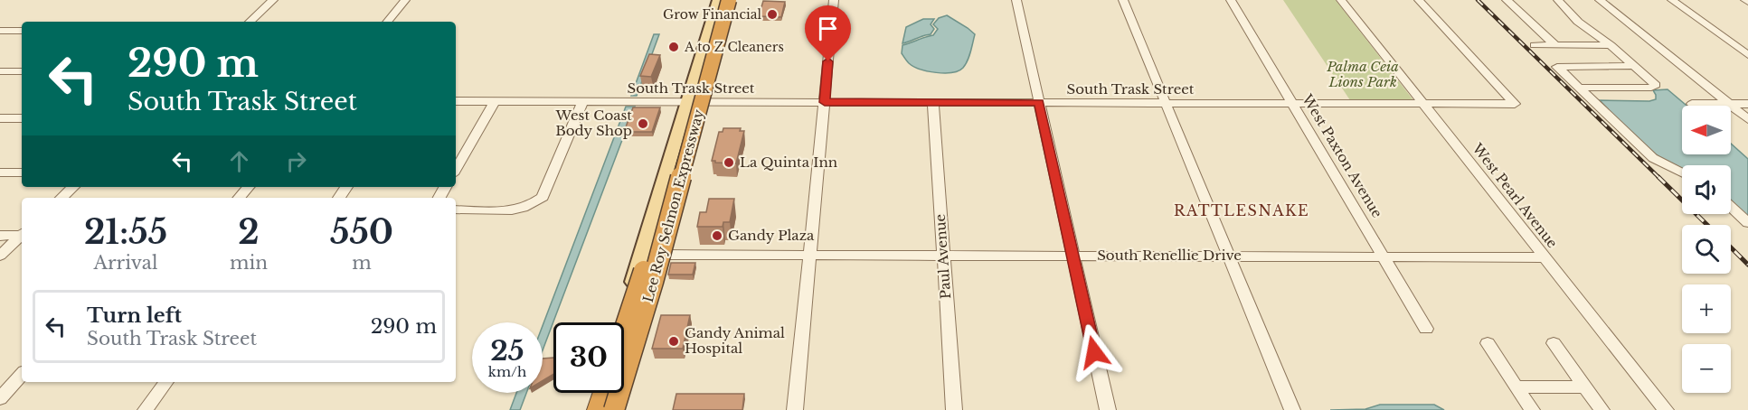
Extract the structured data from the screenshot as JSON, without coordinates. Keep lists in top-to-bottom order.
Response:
{
  "streets": {
    "highway": ["Lee Roy Selmon Expressway"],
    "street": [
      "South Trask Street",
      "West Paxton Avenue",
      "West Pearl Avenue",
      "South Renellie Drive",
      "Paul Avenue"
    ]
  },
  "crossings": [
    ["South Trask Street", "West Paxton Avenue"],
    ["South Trask Street", "West Pearl Avenue"],
    ["South Trask Street", "Paul Avenue"],
    ["West Paxton Avenue", "South Renellie Drive"],
    ["West Pearl Avenue", "South Renellie Drive"],
    ["South Renellie Drive", "Paul Avenue"]
  ],
  "districts": ["RATTLESNAKE"],
  "parks": ["Palma Ceia Lions Park"],
  "places": [
    "Grow Financial",
    "A to Z Cleaners",
    "West Coast Body Shop",
    "La Quinta Inn",
    "Gandy Plaza",
    "Gandy Animal Hospital"
  ],
  "north": "left",
  "page": {
    "turn": ["290 m", "South Trask Street"],
    "map_buttons": ["+", "−"],
    "eta": [
      "21:55",
      "Arrival",
      "2",
      "min",
      "550",
      "m"
    ],
    "list": [
      {
        "name": "Turn left",
        "note": "South Trask Street",
        "value": "290 m"
      }
    ],
    "speed": "25 km/h",
    "limit": "30"
  }
}
